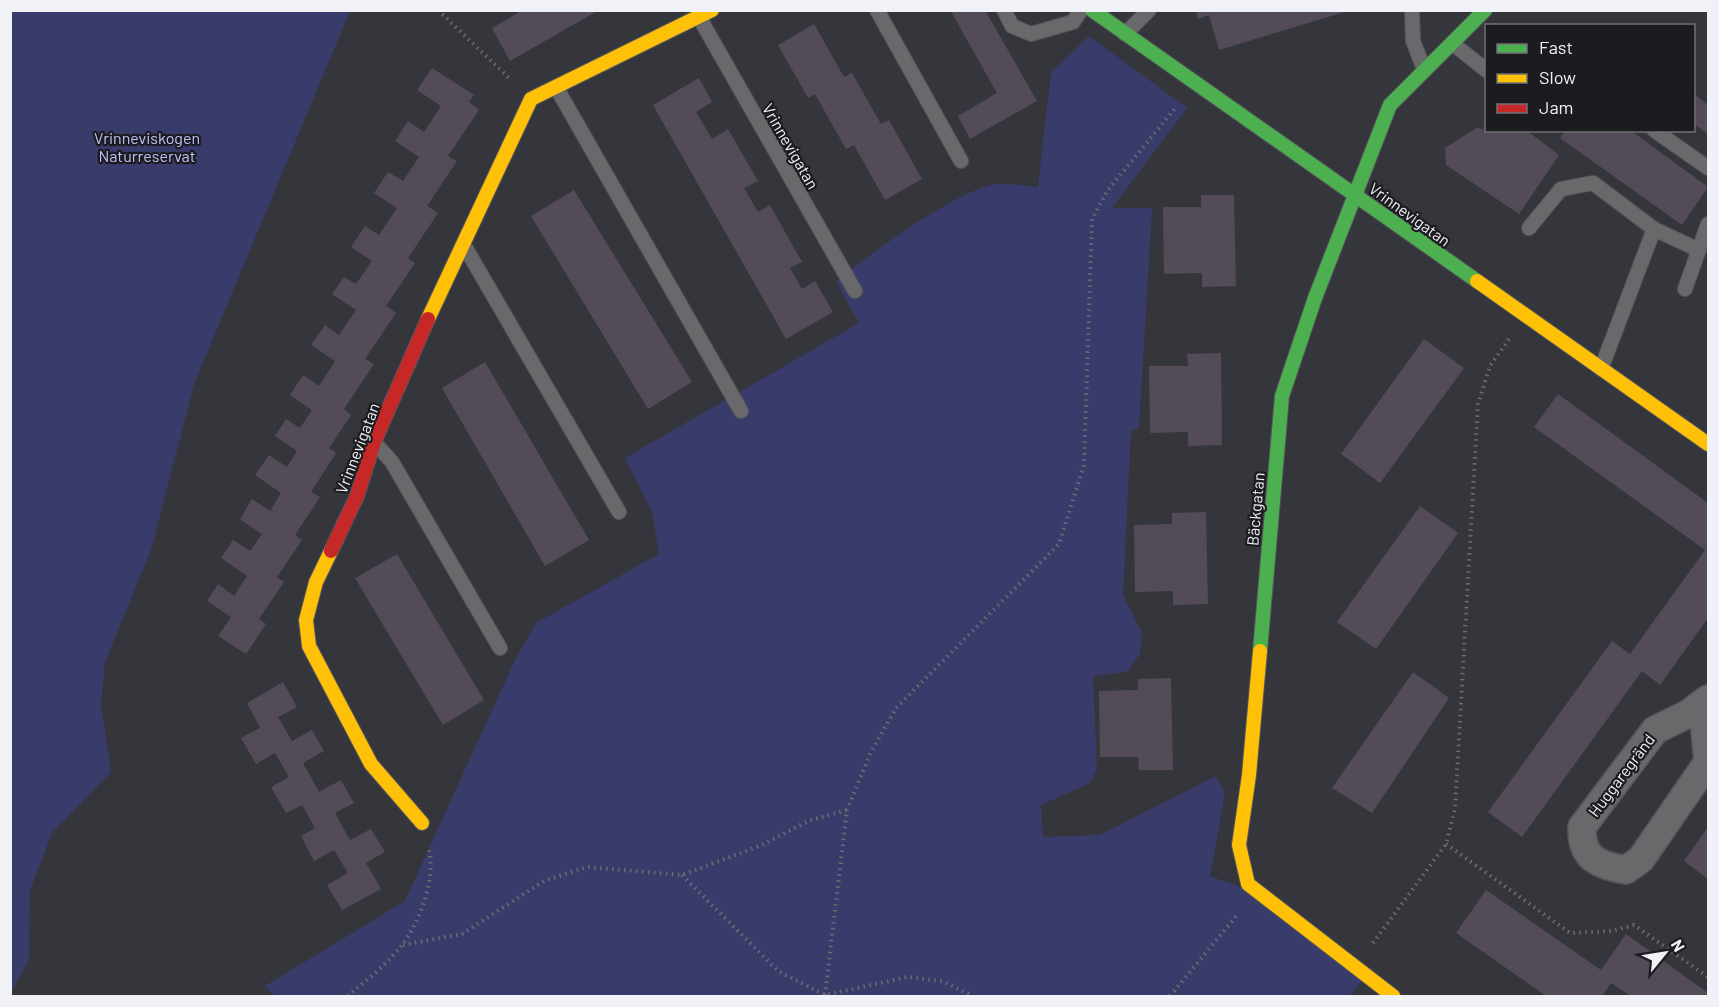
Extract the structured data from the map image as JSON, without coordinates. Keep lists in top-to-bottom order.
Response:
{
  "streets": {
    "street": ["Vrinnevigatan", "Bäckgatan", "Huggaregränd"]
  },
  "crossings": [
    ["Vrinnevigatan", "Bäckgatan"]
  ],
  "parks": ["Vrinneviskogen Naturreservat"],
  "legend": ["Fast", "Slow", "Jam"],
  "north": "top right"
}
